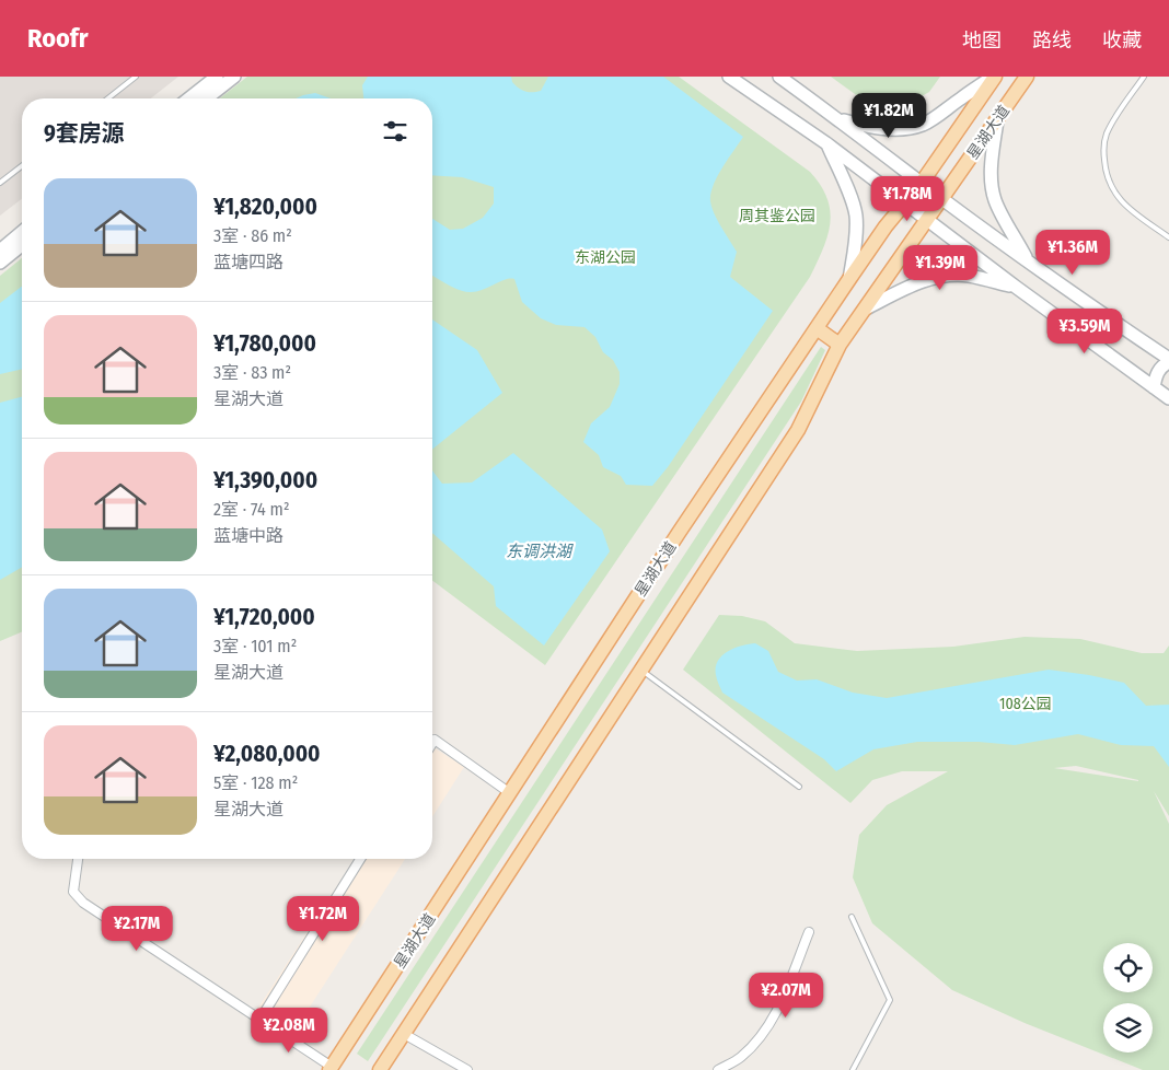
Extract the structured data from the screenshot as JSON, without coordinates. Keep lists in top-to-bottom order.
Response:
{
  "streets": {
    "main road": ["星湖大道"]
  },
  "water": ["东调洪湖"],
  "parks": ["周其鉴公园", "东湖公园", "108公园"],
  "page": {
    "header": "Roofr",
    "nav": ["地图", "路线", "收藏"],
    "price": [
      "¥1.82M",
      "¥1.78M",
      "¥1.36M",
      "¥1.39M",
      "¥3.59M",
      "¥1.72M",
      "¥2.17M",
      "¥2.07M",
      "¥2.08M"
    ],
    "heading": "9套房源",
    "list": [
      {
        "name": "¥1,820,000",
        "note": "3室 · 86 m² · 蓝塘四路"
      },
      {
        "name": "¥1,780,000",
        "note": "3室 · 83 m² · 星湖大道"
      },
      {
        "name": "¥1,390,000",
        "note": "2室 · 74 m² · 蓝塘中路"
      },
      {
        "name": "¥1,720,000",
        "note": "3室 · 101 m² · 星湖大道"
      },
      {
        "name": "¥2,080,000",
        "note": "5室 · 128 m² · 星湖大道"
      }
    ]
  }
}
